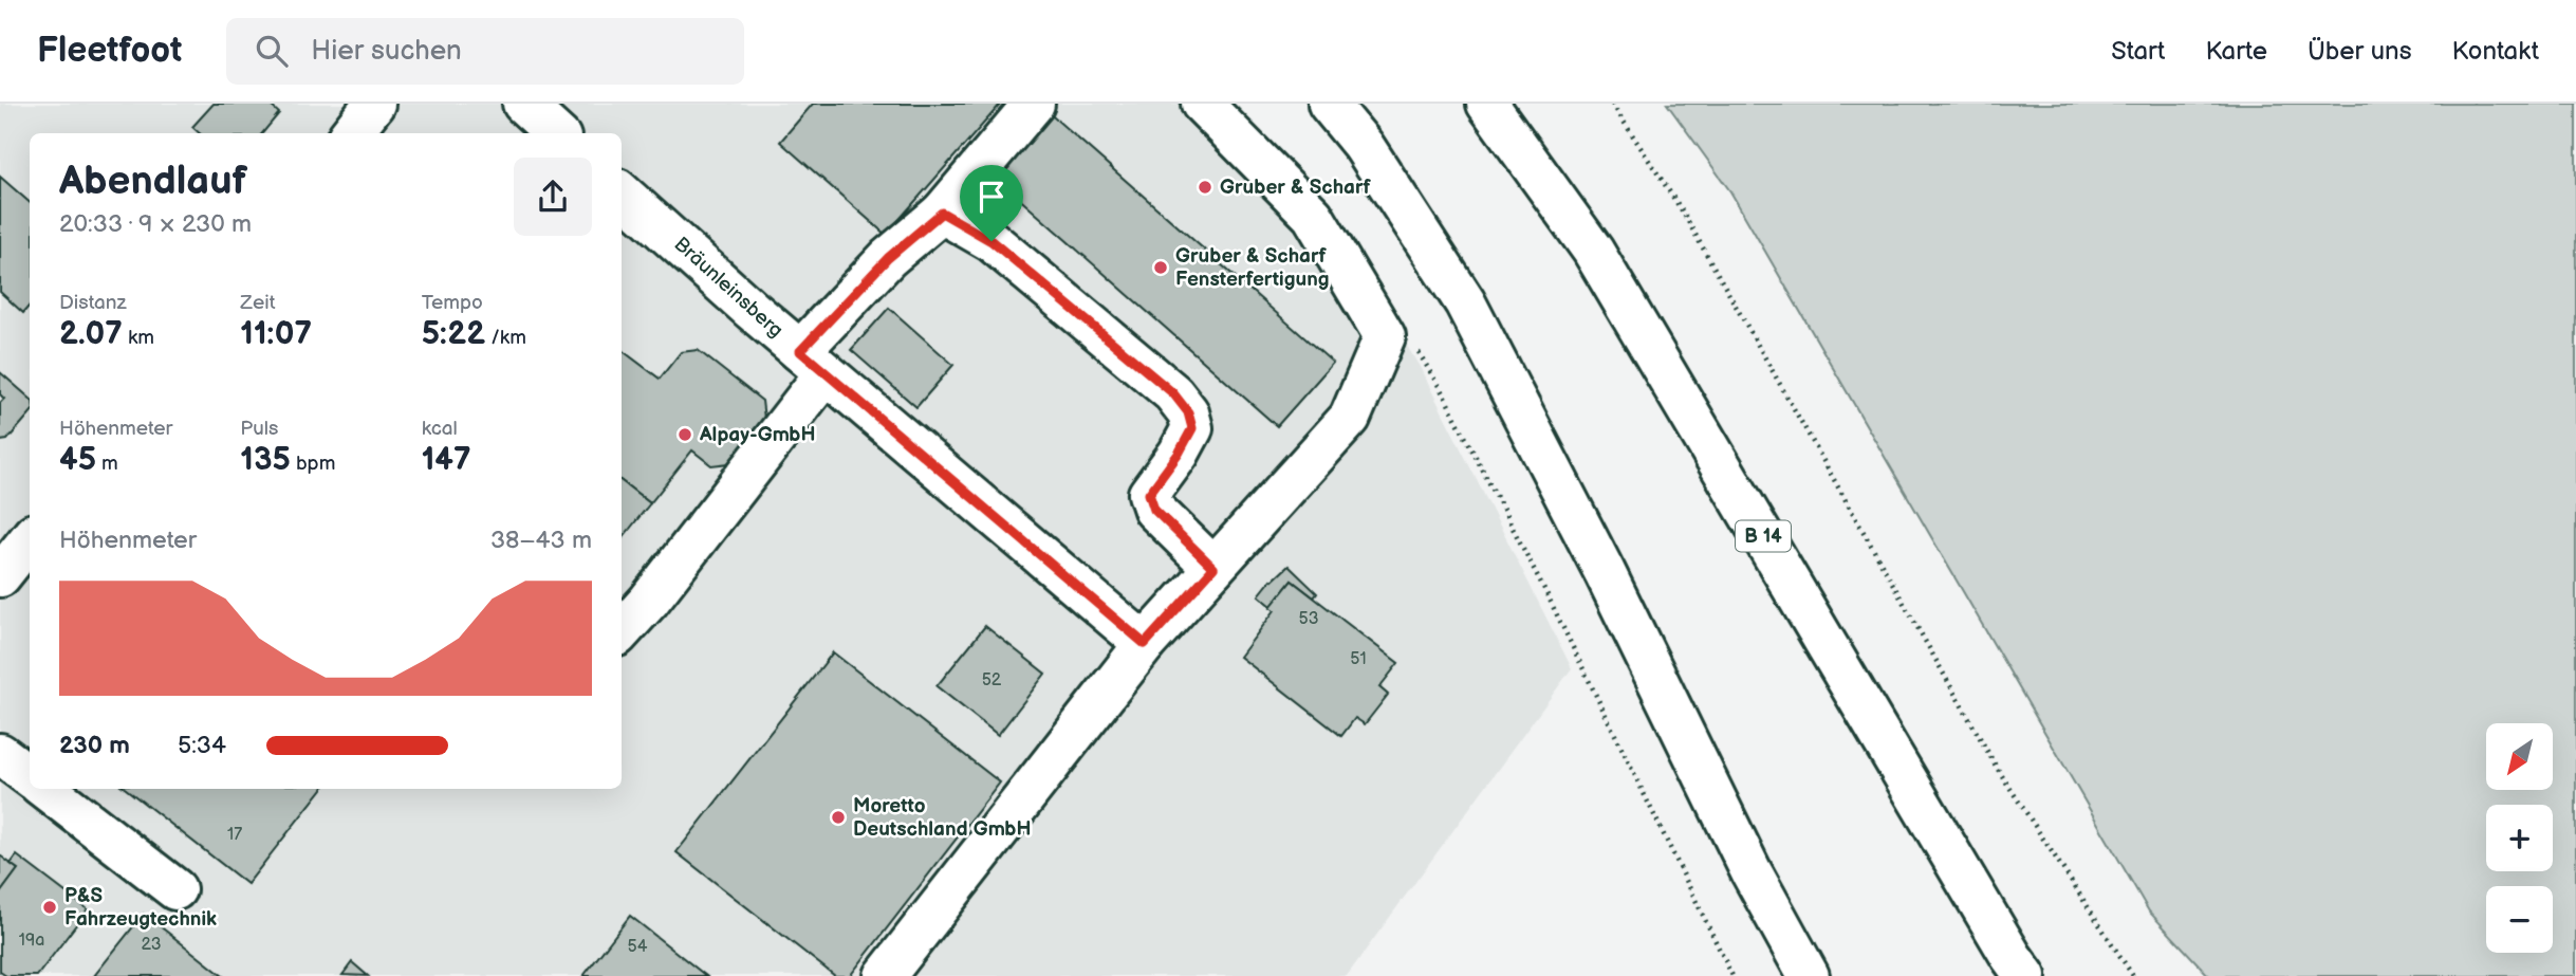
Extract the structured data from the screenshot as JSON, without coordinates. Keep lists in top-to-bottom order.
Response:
{
  "streets": {
    "street": ["Bräunleinsberg", "B 14"]
  },
  "places": [
    "Gruber & Scharf",
    "Gruber & Scharf Fensterfertigung",
    "Alpay-GmbH",
    "Moretto Deutschland GmbH",
    "P&S Fahrzeugtechnik"
  ],
  "house_numbers": [
    "53",
    "51",
    "52",
    "17",
    "19a",
    "23",
    "54"
  ],
  "north": "bottom left",
  "page": {
    "header": "Fleetfoot",
    "search": "Hier suchen",
    "nav": [
      "Start",
      "Karte",
      "Über uns",
      "Kontakt"
    ],
    "heading": ["Abendlauf", "20:33 · 9 × 230 m"],
    "stats": [
      ["Distanz", "2.07 km"],
      ["Zeit", "11:07"],
      ["Tempo", "5:22 /km"],
      ["Höhenmeter", "45 m"],
      ["Puls", "135 bpm"],
      ["kcal", "147"]
    ],
    "chart": ["Höhenmeter", "38–43 m"],
    "list": [
      {
        "name": "230 m",
        "note": "5:34"
      }
    ],
    "map_buttons": ["+", "−"]
  }
}
